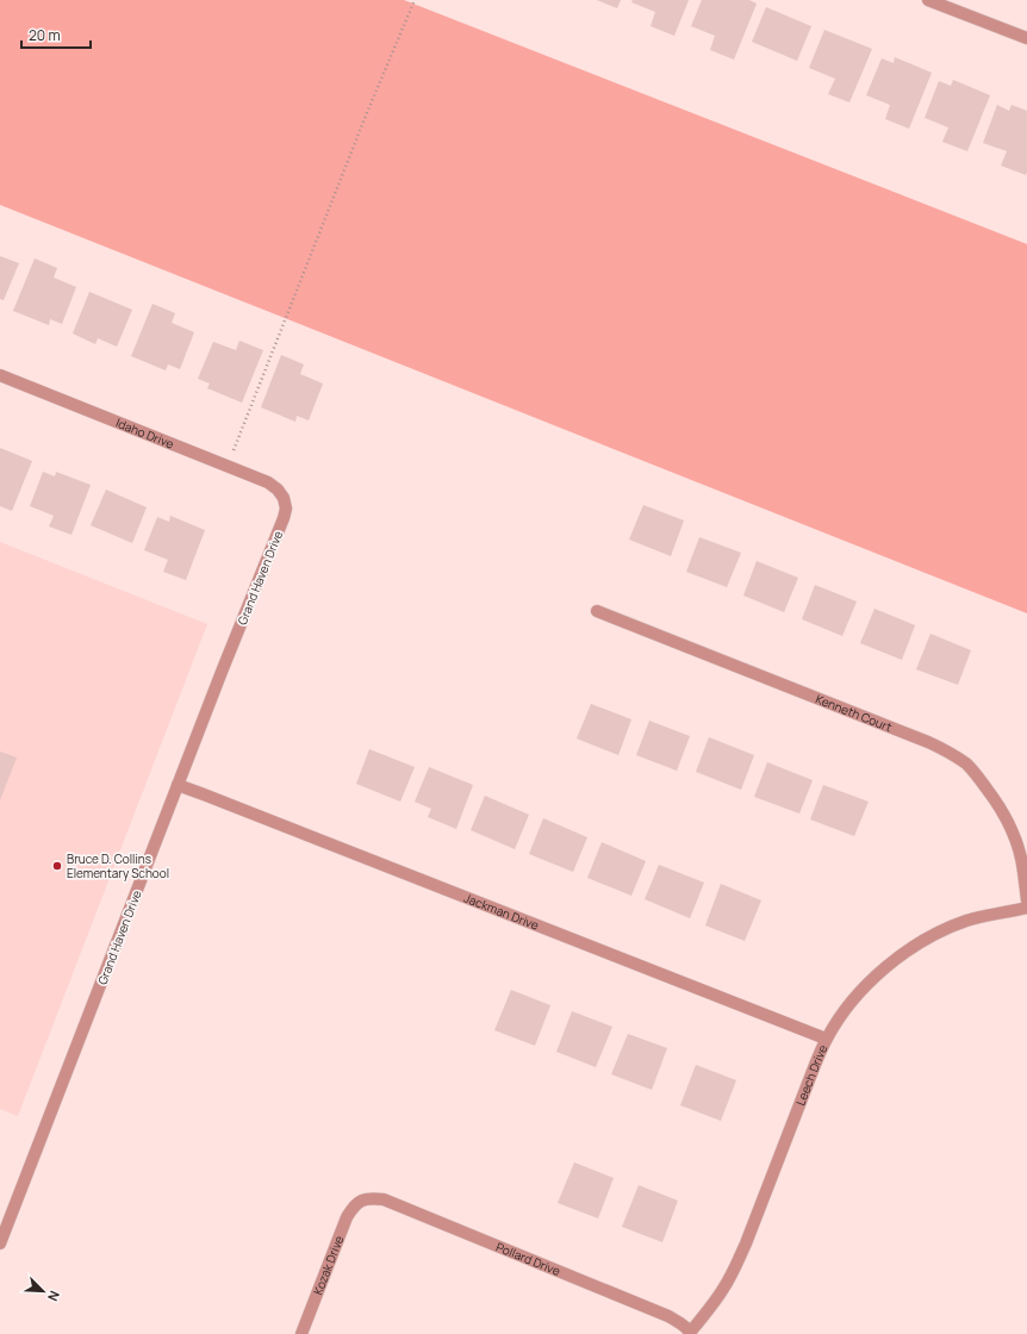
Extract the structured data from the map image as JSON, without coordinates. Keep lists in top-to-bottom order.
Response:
{
  "streets": {
    "street": [
      "Idaho Drive",
      "Grand Haven Drive",
      "Kenneth Court",
      "Jackman Drive",
      "Leech Drive",
      "Pollard Drive",
      "Kozak Drive"
    ]
  },
  "crossings": [
    ["Idaho Drive", "Grand Haven Drive"],
    ["Grand Haven Drive", "Jackman Drive"],
    ["Jackman Drive", "Leech Drive"],
    ["Leech Drive", "Pollard Drive"],
    ["Pollard Drive", "Kozak Drive"]
  ],
  "places": ["Bruce D. Collins Elementary School"],
  "scale_bar": "20 m",
  "north": "bottom right"
}
